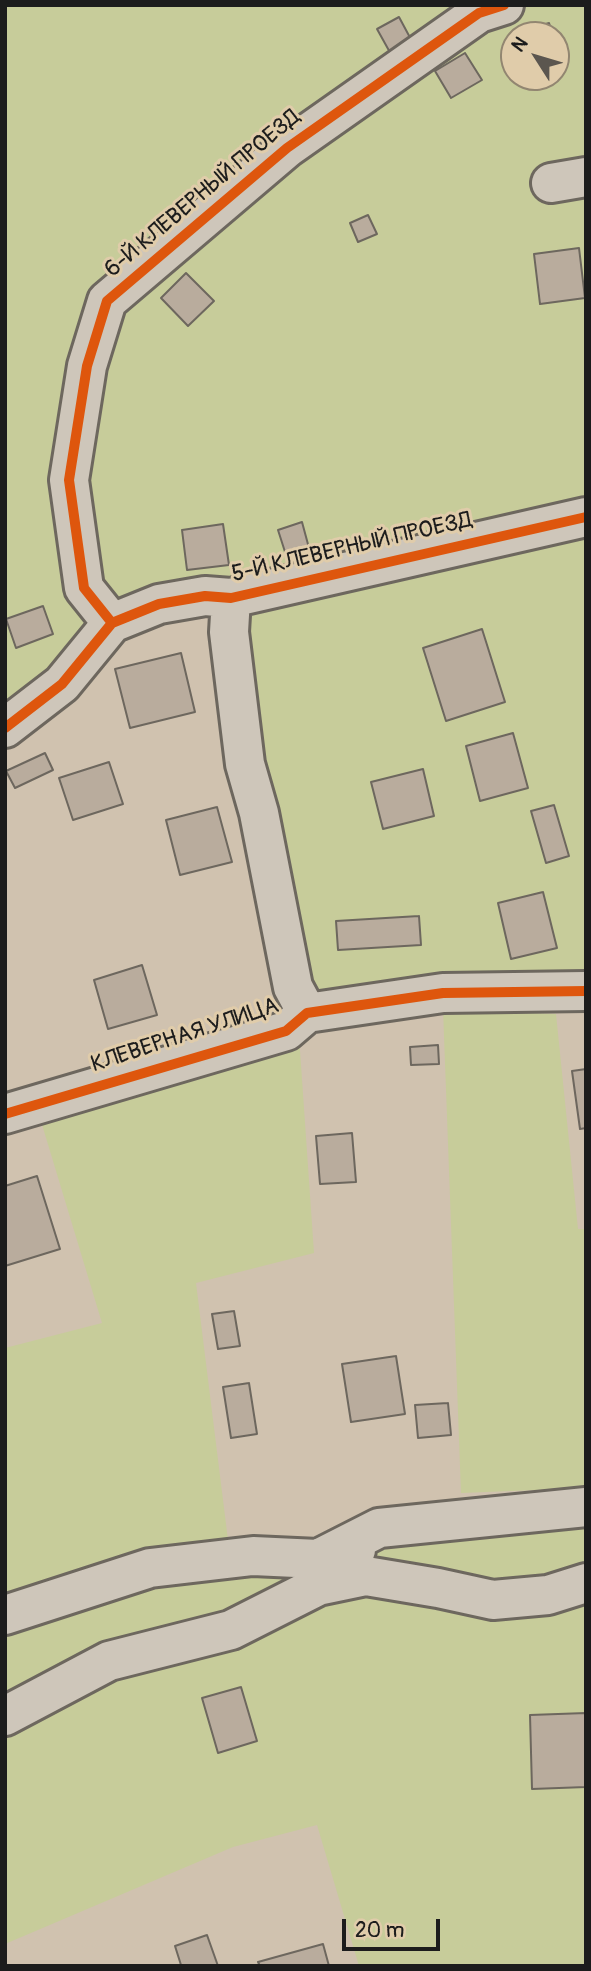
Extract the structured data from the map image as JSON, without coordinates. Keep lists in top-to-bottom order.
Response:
{
  "streets": {
    "street": ["6-Й КЛЕВЕРНЫЙ ПРОЕЗД", "5-Й КЛЕВЕРНЫЙ ПРОЕЗД", "КЛЕВЕРНАЯ УЛИЦА"]
  },
  "crossings": [
    ["6-Й КЛЕВЕРНЫЙ ПРОЕЗД", "5-Й КЛЕВЕРНЫЙ ПРОЕЗД"]
  ],
  "scale_bar": "20 m",
  "north": "top left"
}
